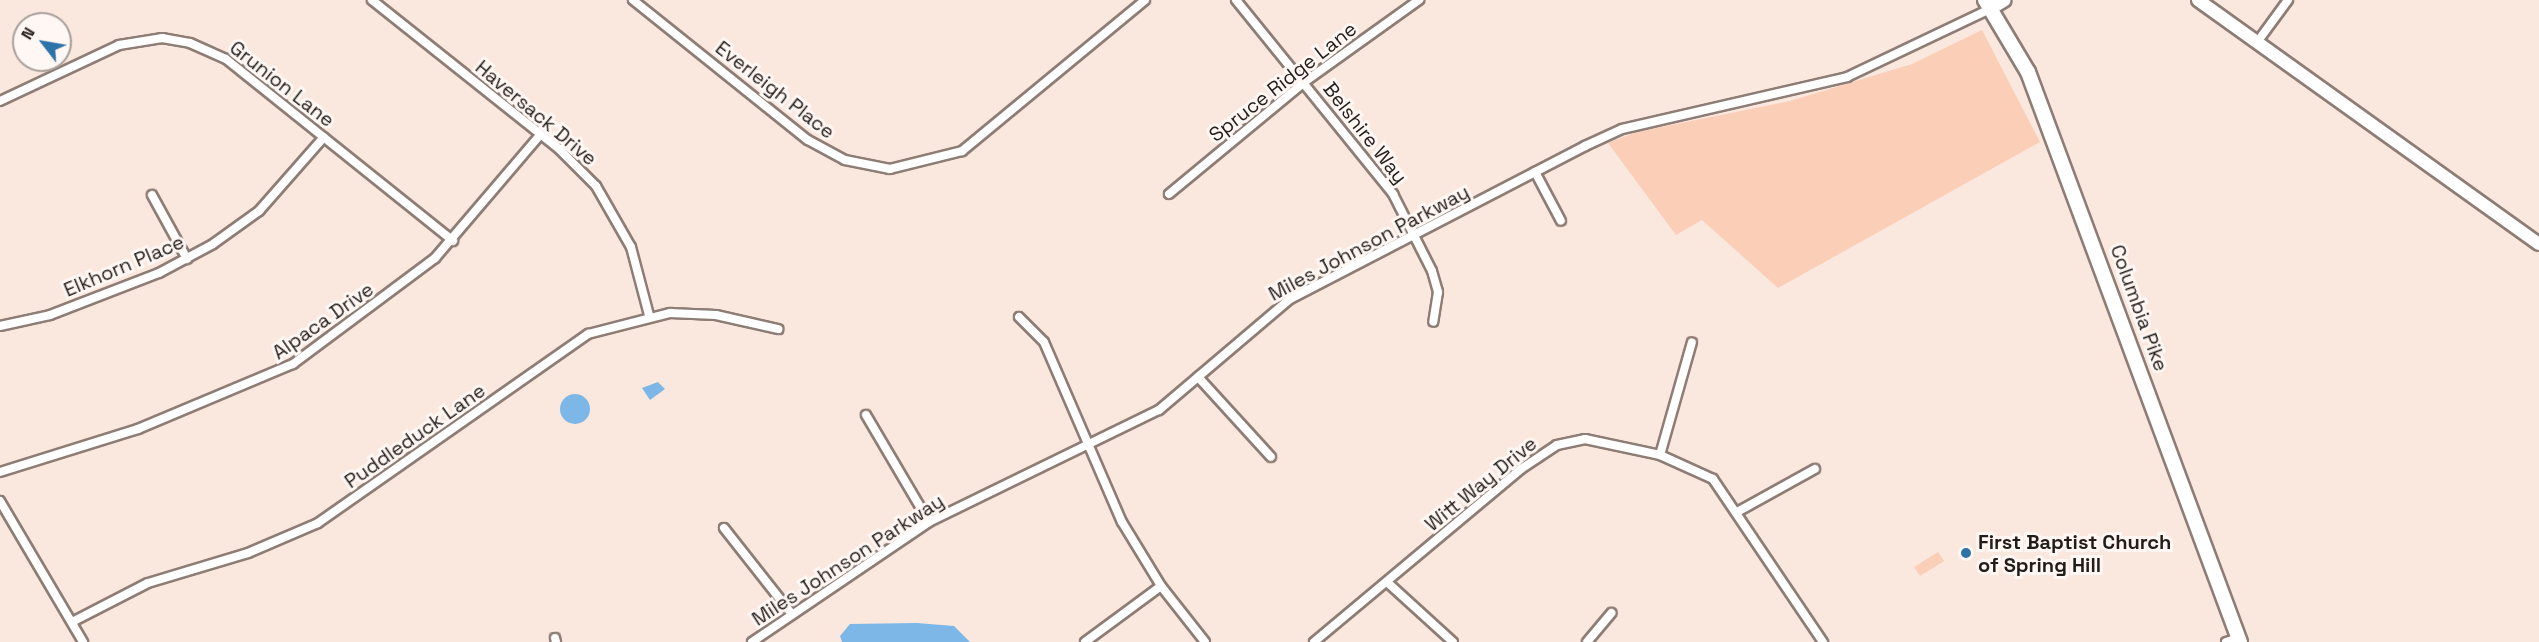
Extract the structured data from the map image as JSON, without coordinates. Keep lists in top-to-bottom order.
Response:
{
  "streets": {
    "main road": ["Columbia Pike"],
    "street": [
      "Spruce Ridge Lane",
      "Grunion Lane",
      "Everleigh Place",
      "Haversack Drive",
      "Belshire Way",
      "Miles Johnson Parkway",
      "Elkhorn Place",
      "Alpaca Drive",
      "Puddleduck Lane",
      "Witt Way Drive"
    ]
  },
  "crossings": [
    ["Spruce Ridge Lane", "Belshire Way"],
    ["Grunion Lane", "Elkhorn Place"],
    ["Grunion Lane", "Alpaca Drive"],
    ["Haversack Drive", "Alpaca Drive"],
    ["Haversack Drive", "Puddleduck Lane"],
    ["Belshire Way", "Miles Johnson Parkway"],
    ["Miles Johnson Parkway", "Columbia Pike"]
  ],
  "places": ["First Baptist Church of Spring Hill"],
  "north": "top left"
}
